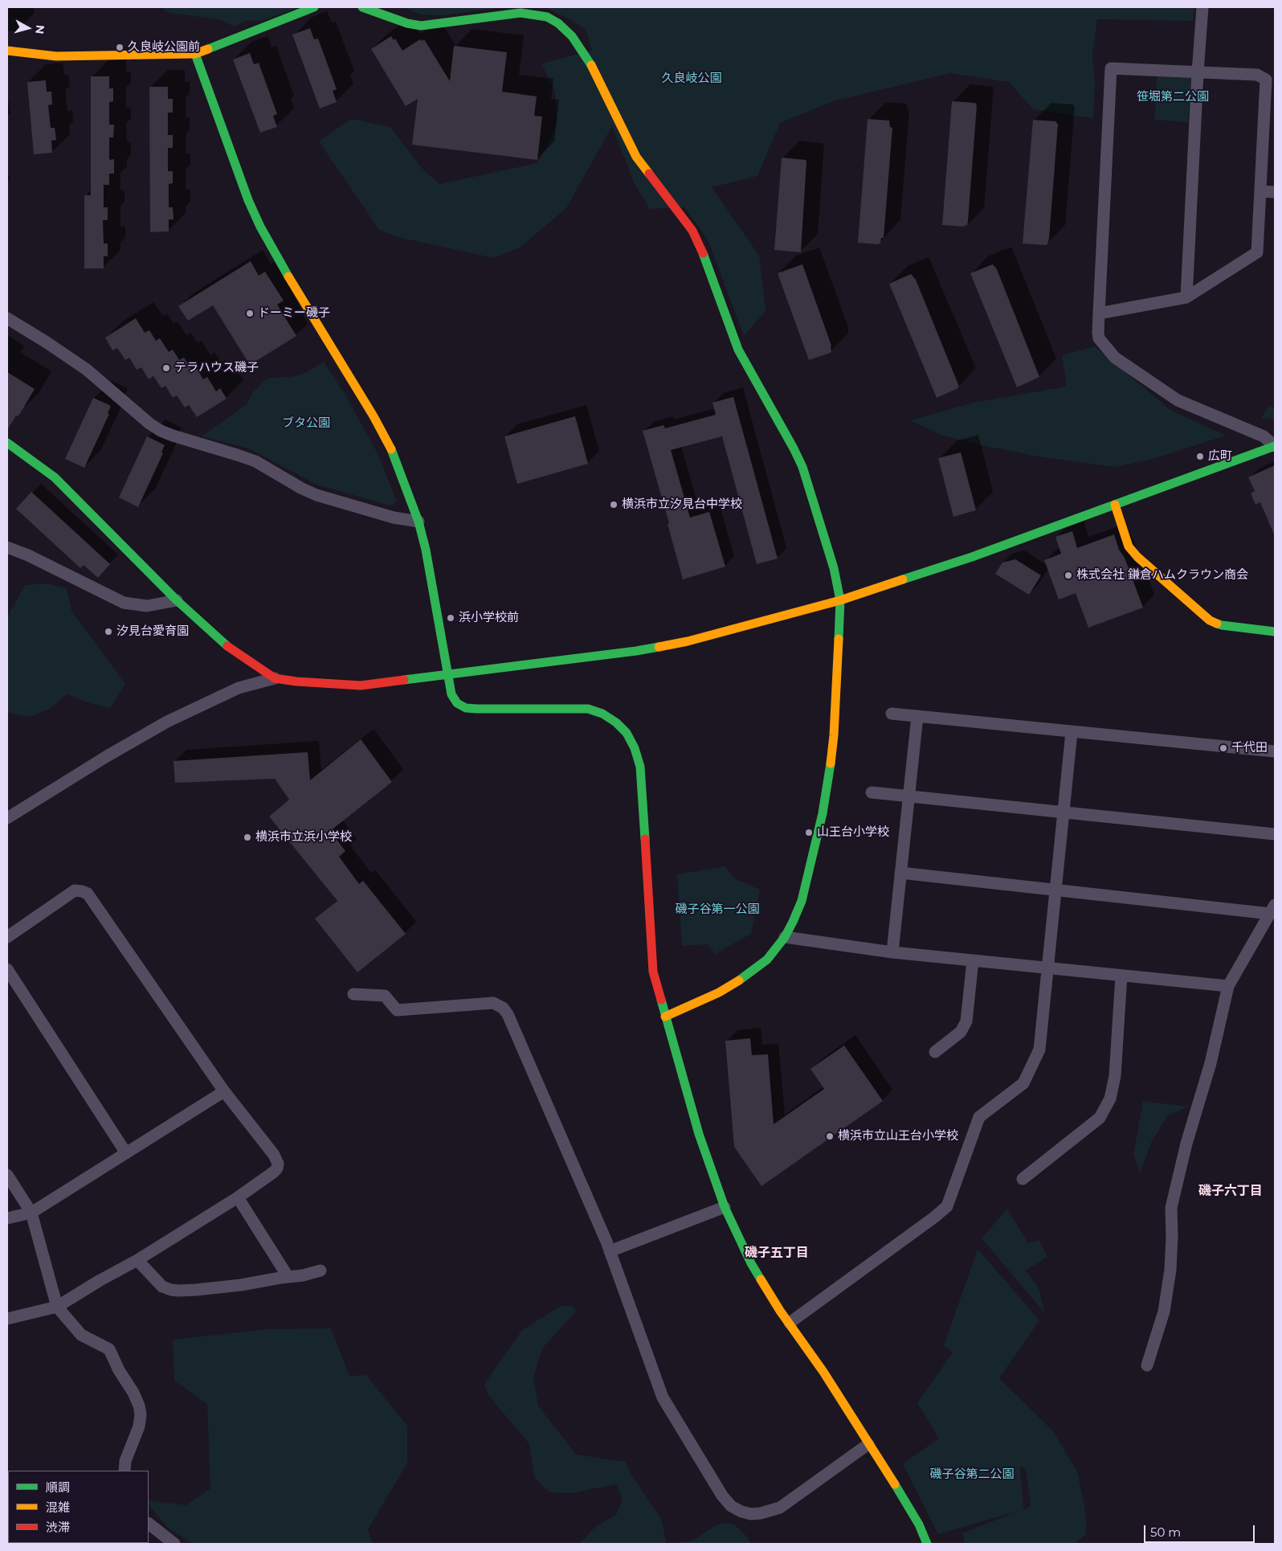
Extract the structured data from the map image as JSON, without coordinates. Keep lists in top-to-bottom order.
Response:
{
  "districts": ["磯子六丁目", "磯子五丁目"],
  "parks": [
    "久良岐公園",
    "笹堀第二公園",
    "ブタ公園",
    "磯子谷第一公園",
    "磯子谷第二公園"
  ],
  "places": [
    "久良岐公園前",
    "ドーミー磯子",
    "テラハウス磯子",
    "広町",
    "横浜市立汐見台中学校",
    "株式会社 鎌倉ハムクラウン商会",
    "浜小学校前",
    "汐見台愛育園",
    "千代田",
    "山王台小学校",
    "横浜市立浜小学校",
    "横浜市立山王台小学校"
  ],
  "legend": ["順調", "混雑", "渋滞"],
  "scale_bar": "50 m",
  "north": "right"
}
